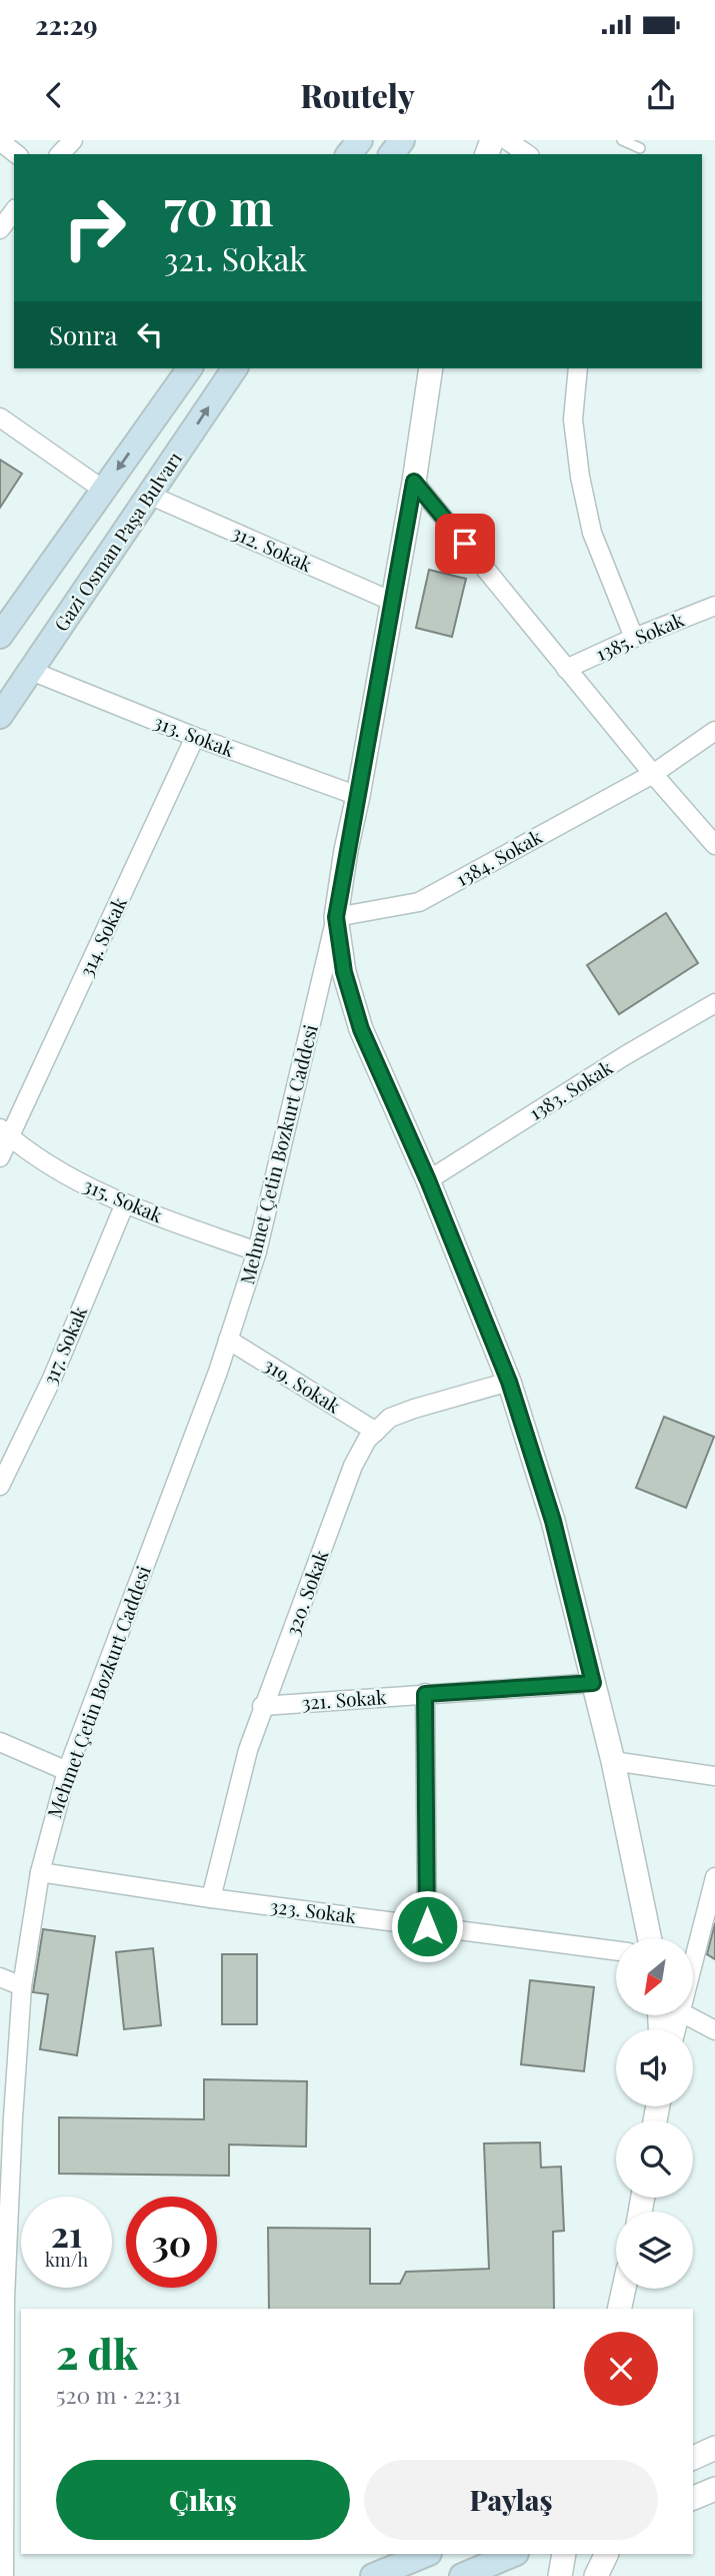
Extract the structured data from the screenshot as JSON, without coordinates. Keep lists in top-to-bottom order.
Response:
{
  "streets": {
    "main road": ["Gazi Osman Paşa Bulvarı"],
    "street": [
      "312. Sokak",
      "1385. Sokak",
      "313. Sokak",
      "1384. Sokak",
      "314. Sokak",
      "1383. Sokak",
      "Mehmet Çetin Bozkurt Caddesi",
      "315. Sokak",
      "317. Sokak",
      "319. Sokak",
      "320. Sokak",
      "321. Sokak",
      "323. Sokak"
    ]
  },
  "crossings": [
    ["Gazi Osman Paşa Bulvarı", "312. Sokak"],
    ["Gazi Osman Paşa Bulvarı", "313. Sokak"],
    ["313. Sokak", "314. Sokak"],
    ["1384. Sokak", "Mehmet Çetin Bozkurt Caddesi"],
    ["314. Sokak", "315. Sokak"],
    ["Mehmet Çetin Bozkurt Caddesi", "315. Sokak"],
    ["Mehmet Çetin Bozkurt Caddesi", "319. Sokak"],
    ["Mehmet Çetin Bozkurt Caddesi", "323. Sokak"],
    ["315. Sokak", "317. Sokak"],
    ["319. Sokak", "320. Sokak"],
    ["320. Sokak", "321. Sokak"],
    ["320. Sokak", "323. Sokak"]
  ],
  "north": "bottom left",
  "page": {
    "status": "22:29",
    "header": "Routely",
    "turn": ["70 m", "321. Sokak"],
    "then": "Sonra",
    "speed": "21 km/h",
    "limit": "30",
    "heading": ["2 dk", "520 m · 22:31"],
    "buttons": ["Çıkış", "Paylaş"]
  }
}
